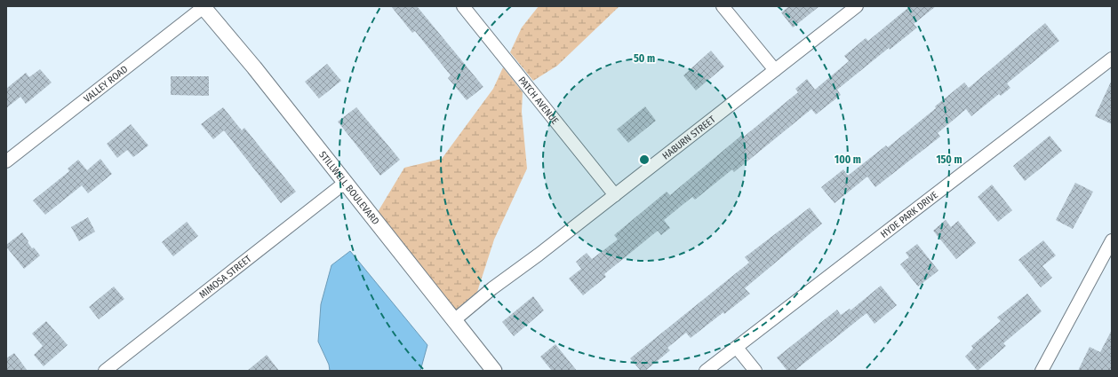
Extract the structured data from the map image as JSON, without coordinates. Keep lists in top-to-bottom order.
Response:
{
  "streets": {
    "street": [
      "VALLEY ROAD",
      "PATCH AVENUE",
      "HABURN STREET",
      "STILLWELL BOULEVARD",
      "HYDE PARK DRIVE",
      "MIMOSA STREET"
    ]
  },
  "crossings": [
    ["VALLEY ROAD", "STILLWELL BOULEVARD"],
    ["PATCH AVENUE", "HABURN STREET"],
    ["HABURN STREET", "STILLWELL BOULEVARD"],
    ["STILLWELL BOULEVARD", "MIMOSA STREET"]
  ],
  "rings": ["50 m", "100 m", "150 m"]
}
